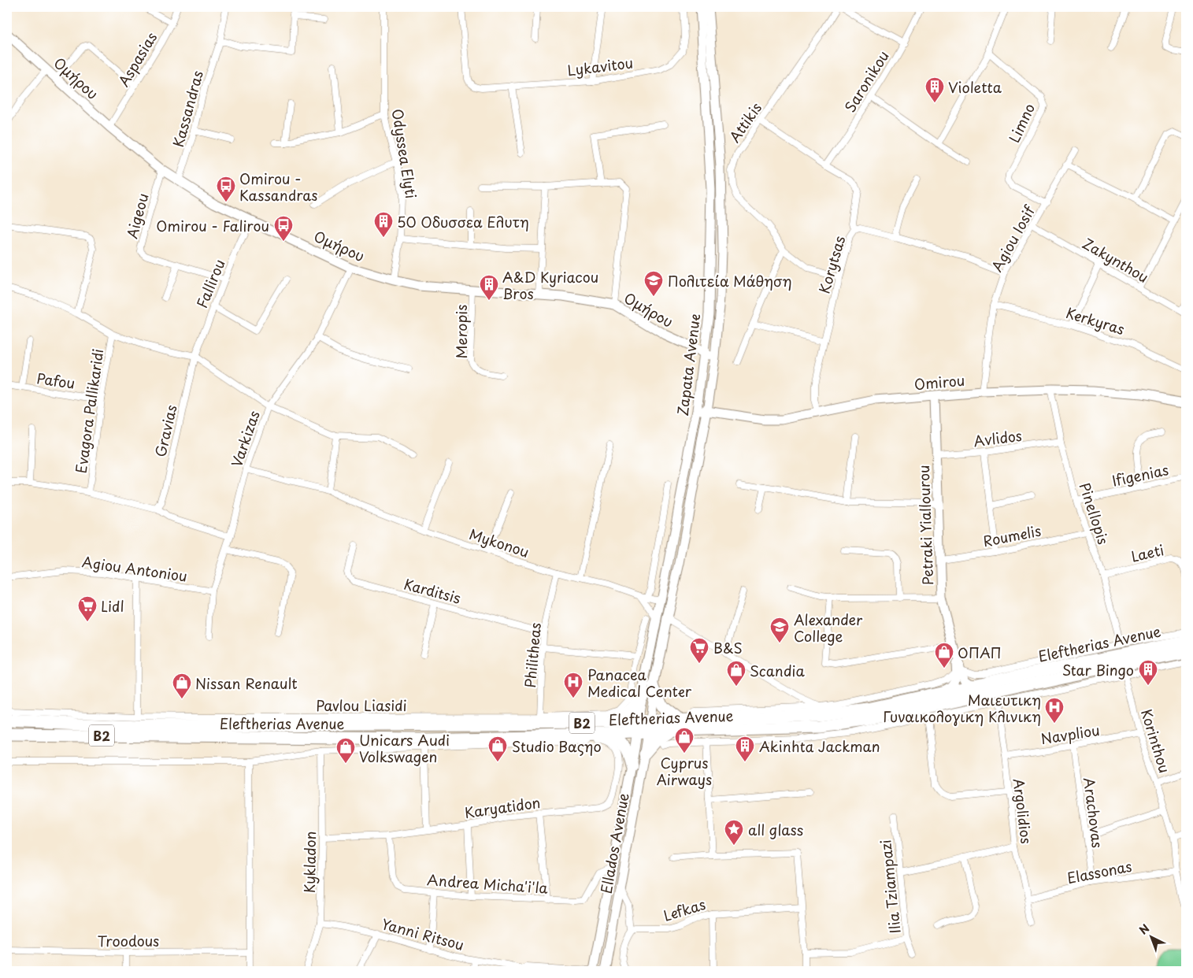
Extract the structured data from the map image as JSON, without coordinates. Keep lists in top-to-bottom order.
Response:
{
  "streets": {
    "highway": ["Eleftherias Avenue", "B2"],
    "main road": [
      "Ομήρου",
      "Zapata Avenue",
      "Omirou",
      "Petraki Yiallourou",
      "Ellados Avenue"
    ],
    "street": [
      "Aspasias",
      "Lykavitou",
      "Saronikou",
      "Kassandras",
      "Attikis",
      "Limno",
      "Odyssea Elyti",
      "Aigeou",
      "Agiou Iosif",
      "Zakynthou",
      "Korytsas",
      "Fallirou",
      "Kerkyras",
      "Meropis",
      "Pafou",
      "Evagora Pallikaridi",
      "Gravias",
      "Avlidos",
      "Varkizas",
      "Ifigenias",
      "Pinellopis",
      "Roumelis",
      "Mykonou",
      "Laeti",
      "Agiou Antoniou",
      "Karditsis",
      "Philitheas",
      "Pavlou Liasidi",
      "Navpliou",
      "Korinthou",
      "Karyatidon",
      "Argolidios",
      "Arachovas",
      "Kykladon",
      "Elassonas",
      "Andrea Micha'i'la",
      "Ilia Tziampazi",
      "Lefkas",
      "Yanni Ritsou",
      "Troodous"
    ]
  },
  "crossings": [
    ["Aspasias", "Ομήρου"],
    ["Ομήρου", "Kassandras"],
    ["Ομήρου", "Odyssea Elyti"],
    ["Ομήρου", "Aigeou"],
    ["Ομήρου", "Fallirou"],
    ["Ομήρου", "Meropis"],
    ["Ομήρου", "Zapata Avenue"],
    ["Ομήρου", "Varkizas"],
    ["Attikis", "Korytsas"],
    ["Limno", "Agiou Iosif"],
    ["Aigeou", "Fallirou"],
    ["Agiou Iosif", "Zakynthou"],
    ["Agiou Iosif", "Korytsas"],
    ["Agiou Iosif", "Kerkyras"],
    ["Agiou Iosif", "Omirou"],
    ["Korytsas", "Omirou"],
    ["Fallirou", "Gravias"],
    ["Zapata Avenue", "Omirou"],
    ["Zapata Avenue", "Mykonou"],
    ["Zapata Avenue", "Eleftherias Avenue"],
    ["Zapata Avenue", "Pavlou Liasidi"],
    ["Zapata Avenue", "Ellados Avenue"],
    ["Pafou", "Evagora Pallikaridi"],
    ["Omirou", "Pinellopis"],
    ["Omirou", "Petraki Yiallourou"],
    ["Avlidos", "Pinellopis"],
    ["Avlidos", "Petraki Yiallourou"],
    ["Varkizas", "Mykonou"],
    ["Varkizas", "Agiou Antoniou"],
    ["Ifigenias", "Pinellopis"],
    ["Pinellopis", "Roumelis"],
    ["Pinellopis", "Laeti"],
    ["Petraki Yiallourou", "Roumelis"],
    ["Petraki Yiallourou", "Eleftherias Avenue"],
    ["Mykonou", "Philitheas"],
    ["Karditsis", "Philitheas"],
    ["Eleftherias Avenue", "Pavlou Liasidi"],
    ["Eleftherias Avenue", "Karyatidon"],
    ["Eleftherias Avenue", "Ellados Avenue"],
    ["Philitheas", "Pavlou Liasidi"],
    ["Navpliou", "Korinthou"],
    ["Navpliou", "Argolidios"],
    ["Navpliou", "Arachovas"],
    ["Korinthou", "Elassonas"],
    ["Karyatidon", "Kykladon"],
    ["Karyatidon", "Andrea Micha'i'la"],
    ["Argolidios", "Elassonas"],
    ["Arachovas", "Elassonas"],
    ["Ellados Avenue", "Andrea Micha'i'la"],
    ["Ellados Avenue", "Yanni Ritsou"],
    ["Kykladon", "Yanni Ritsou"]
  ],
  "places": {
    "building": [
      "Violetta",
      "50 Οδυσσεα Ελυτη",
      "A&D Kyriacou Bros",
      "Star Bingo",
      "Αkinhta Jackman"
    ],
    "bus stop": ["Omirou - Kassandras", "Omirou - Falirou"],
    "school or university": ["Πολιτεία Μάθηση", "Alexander College"],
    "supermarket": ["Lidl", "B&S"],
    "shop": [
      "ΟΠΑΠ",
      "Scandia",
      "Nissan Renault",
      "Cyprus Airways",
      "Studio Βαςηο",
      "Unicars Audi Volkswagen"
    ],
    "hospital": ["Panacea Medical Center", "Μαιευτικη Γυναικολογικη Κλινικη"],
    "place": ["all glass"]
  },
  "north": "top left"
}
